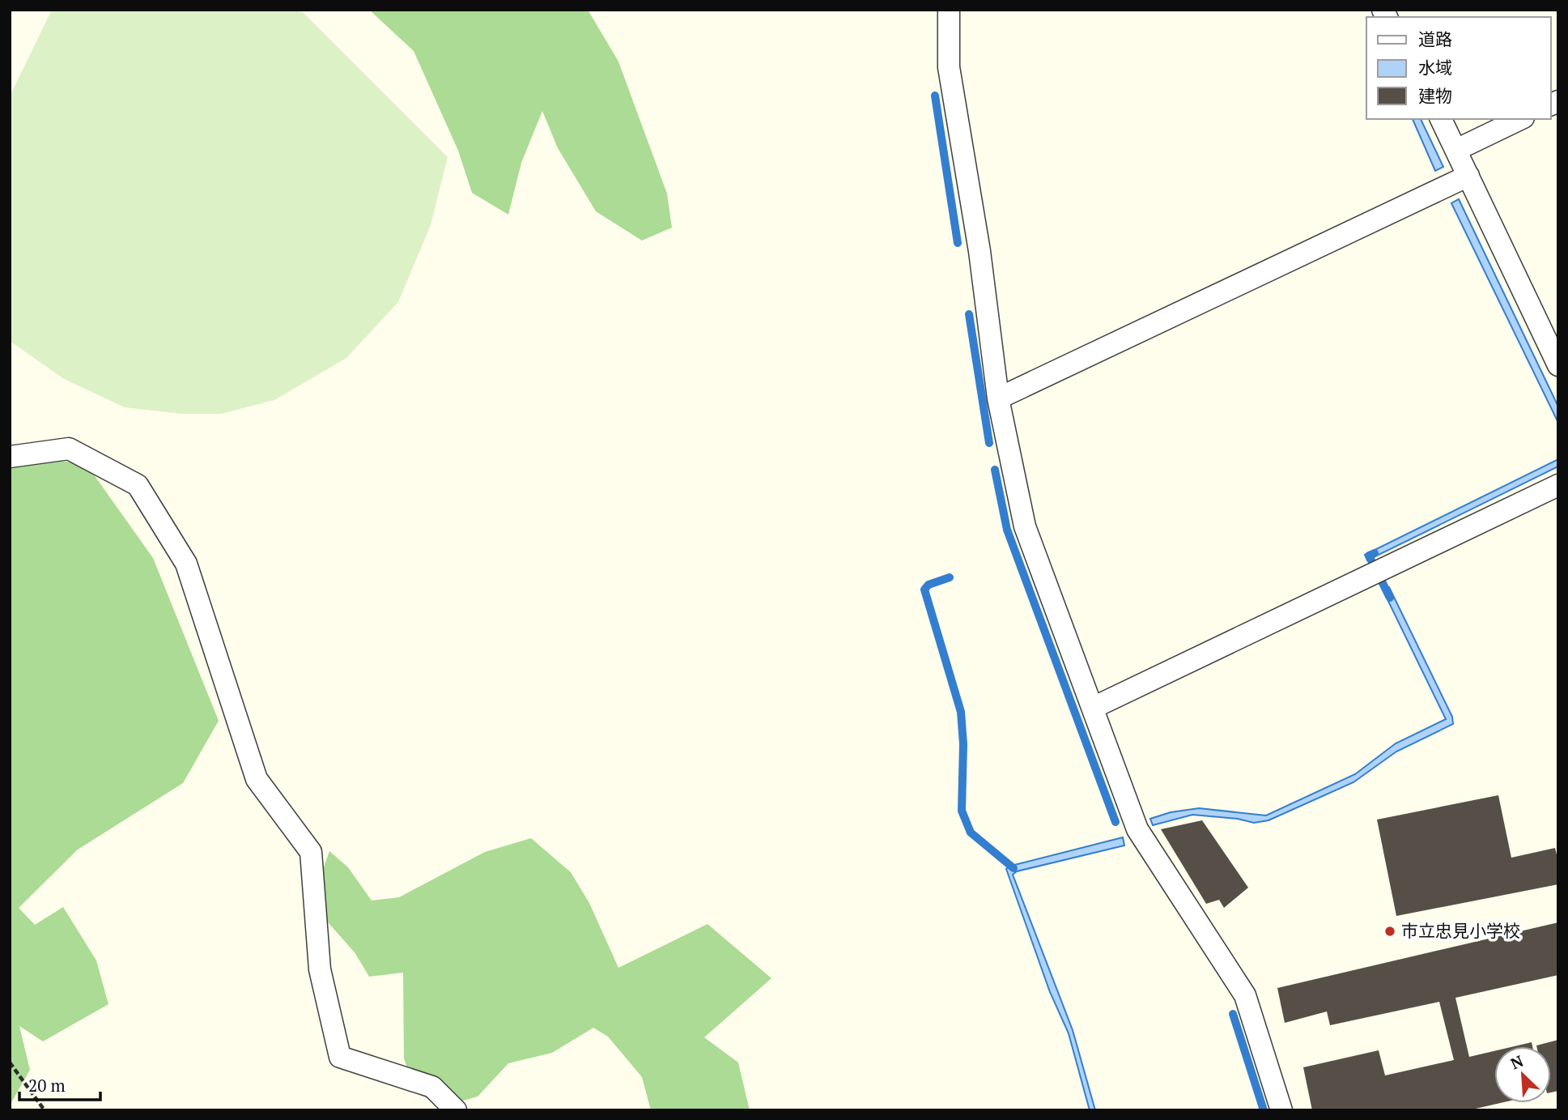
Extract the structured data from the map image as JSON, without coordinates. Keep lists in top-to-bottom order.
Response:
{
  "places": ["市立忠見小学校"],
  "legend": ["道路", "水域", "建物"],
  "scale_bar": "20 m",
  "north": "top left"
}
